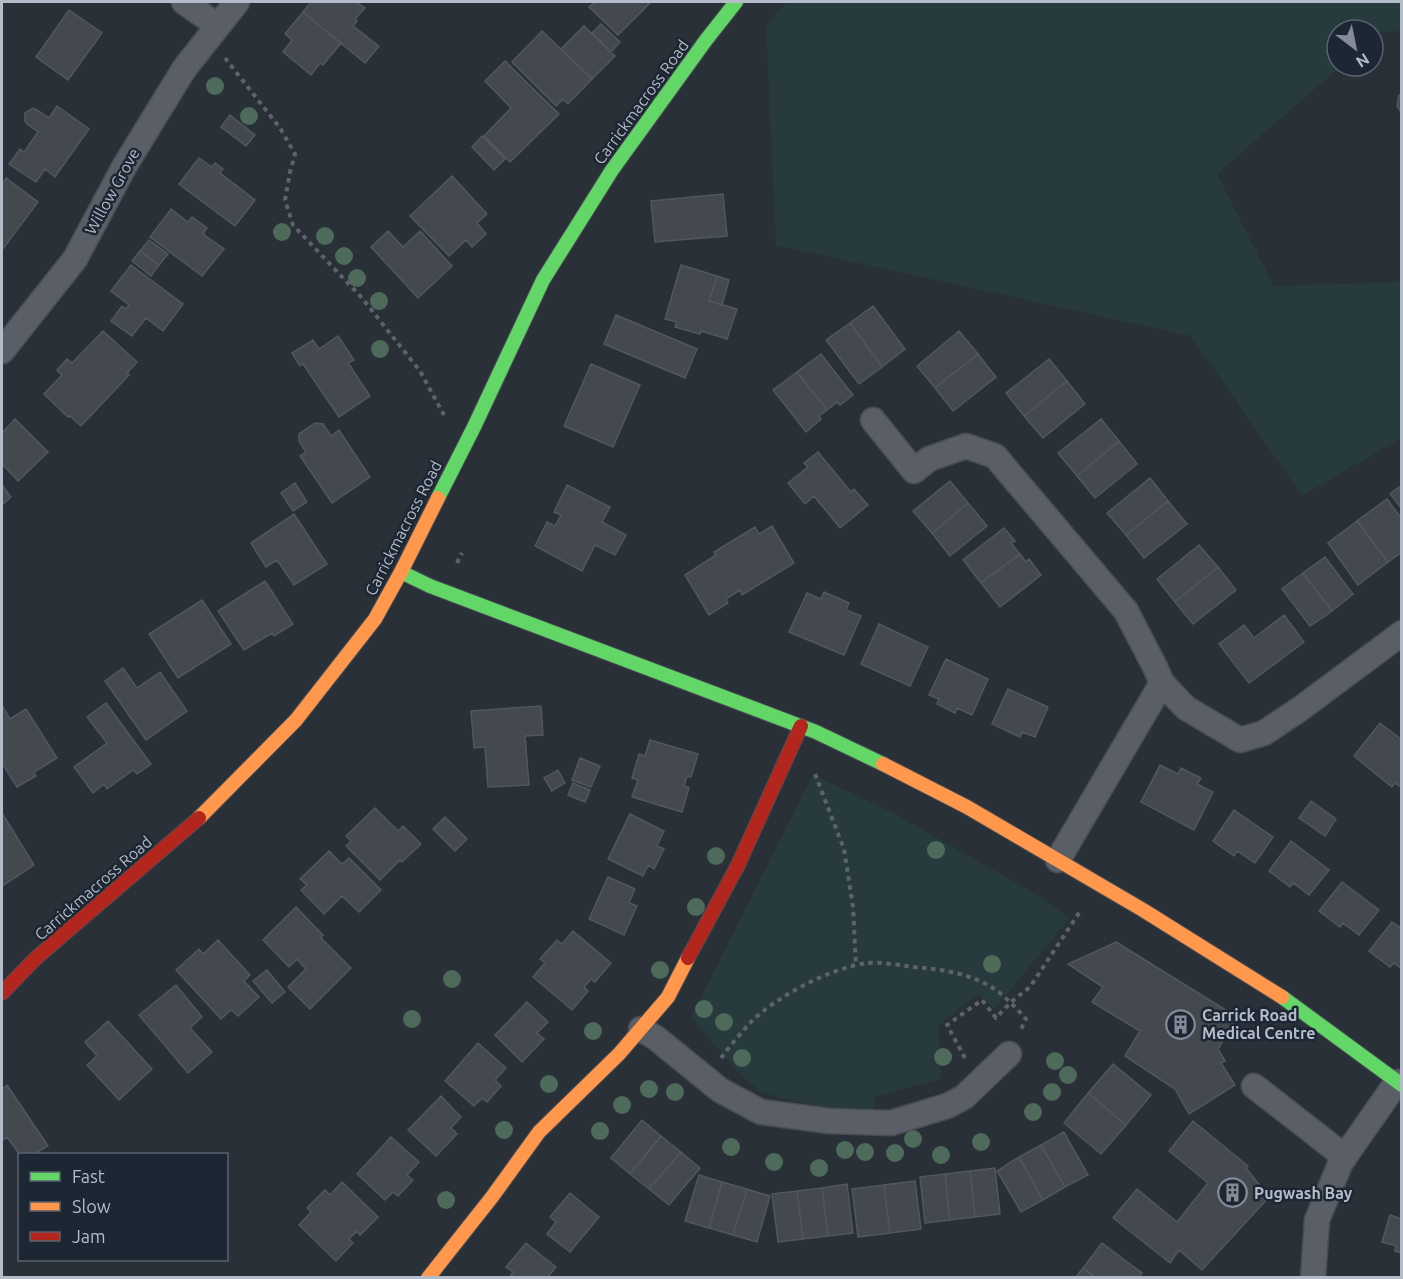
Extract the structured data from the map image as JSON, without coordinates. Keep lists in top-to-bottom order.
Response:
{
  "streets": {
    "street": ["Carrickmacross Road", "Willow Grove"]
  },
  "places": {
    "building": ["Carrick Road Medical Centre", "Pugwash Bay"]
  },
  "legend": ["Fast", "Slow", "Jam"],
  "north": "bottom right"
}
